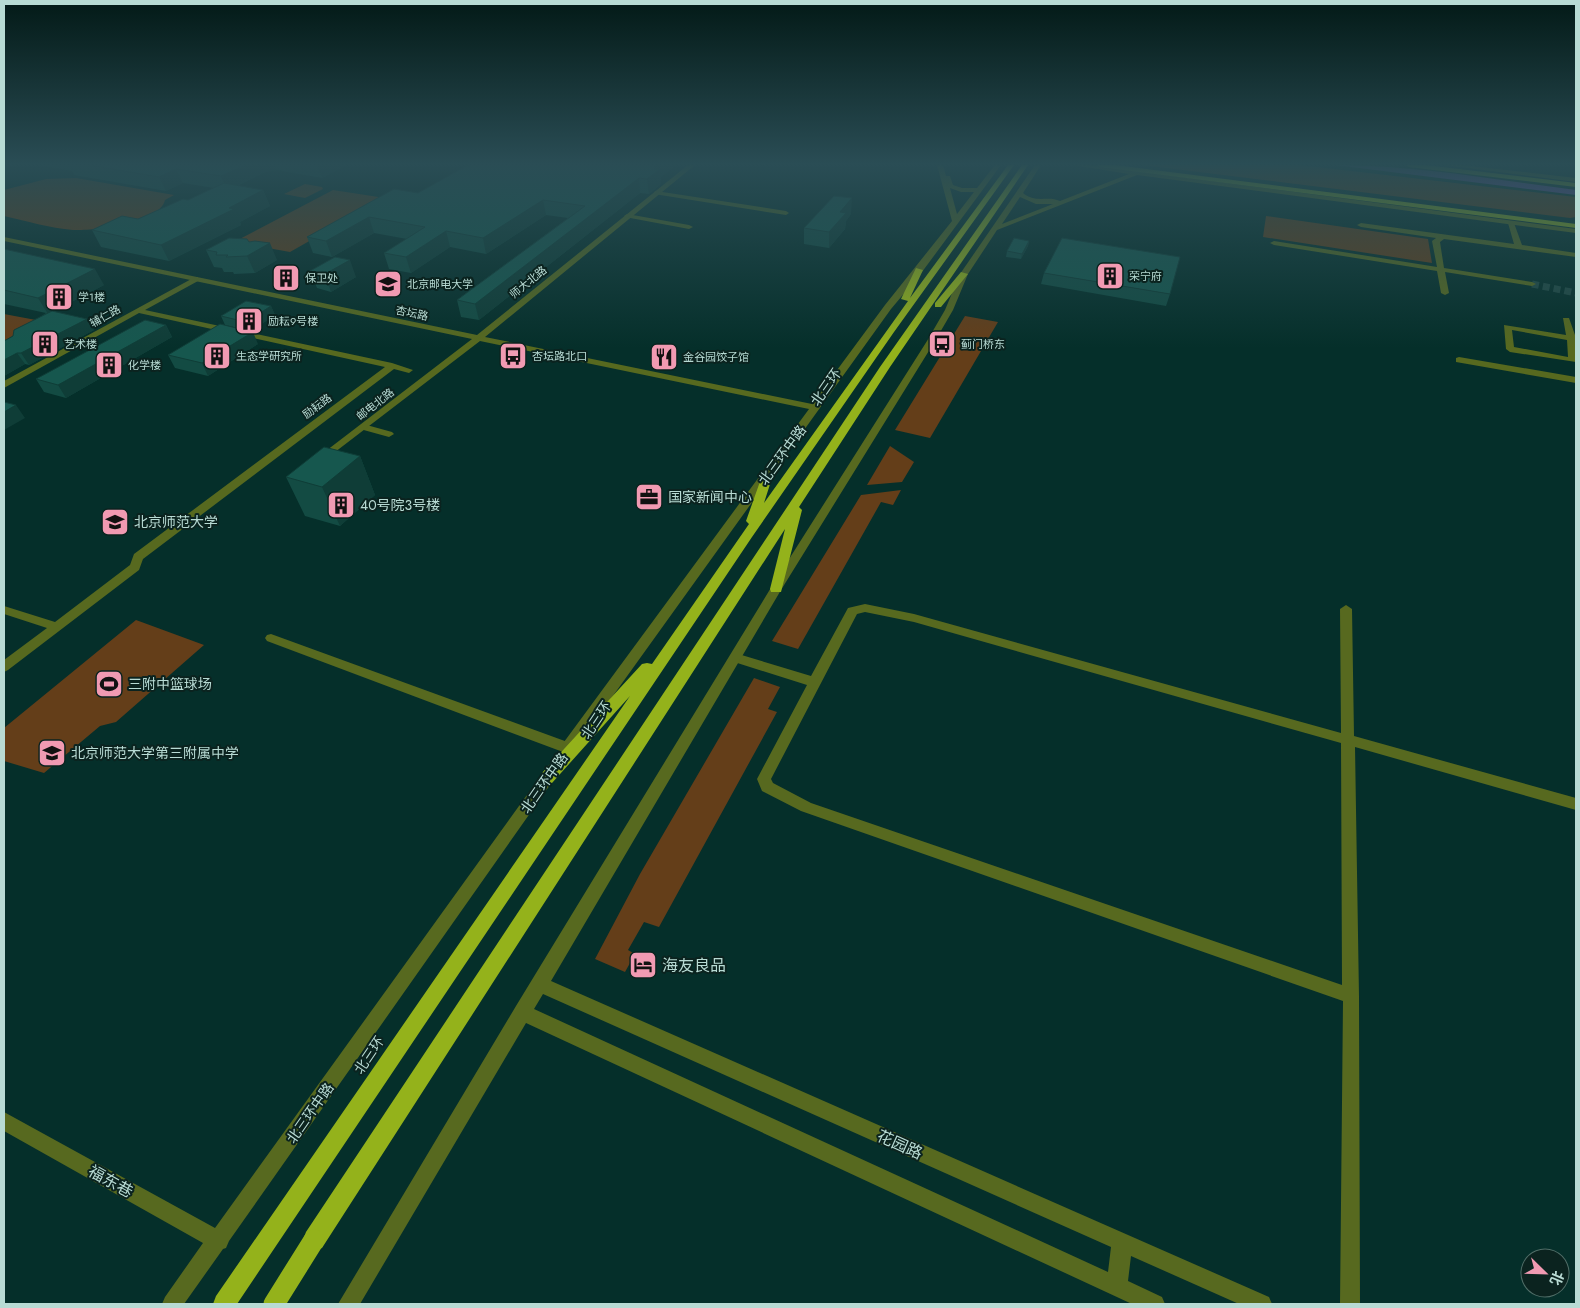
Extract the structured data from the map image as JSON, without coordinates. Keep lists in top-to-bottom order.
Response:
{
  "streets": {
    "highway": ["北三环"],
    "street": [
      "师大北路",
      "杏坛路",
      "辅仁路",
      "邮电北路",
      "励耘路",
      "北三环中路",
      "花园路",
      "福东巷"
    ]
  },
  "crossings": [
    ["师大北路", "杏坛路"],
    ["师大北路", "邮电北路"],
    ["杏坛路", "辅仁路"],
    ["杏坛路", "邮电北路"],
    ["杏坛路", "北三环中路"],
    ["北三环中路", "福东巷"]
  ],
  "places": {
    "building": [
      "荣宁府",
      "保卫处",
      "学1楼",
      "励耘9号楼",
      "艺术楼",
      "生态学研究所",
      "化学楼",
      "40号院3号楼"
    ],
    "school or university": ["北京邮电大学", "北京师范大学", "北京师范大学第三附属中学"],
    "bus stop": ["蓟门桥东", "杏坛路北口"],
    "restaurant": ["金谷园饺子馆"],
    "office": ["国家新闻中心"],
    "sports": ["三附中篮球场"],
    "hotel": ["海友良品"]
  },
  "north": "bottom right"
}
